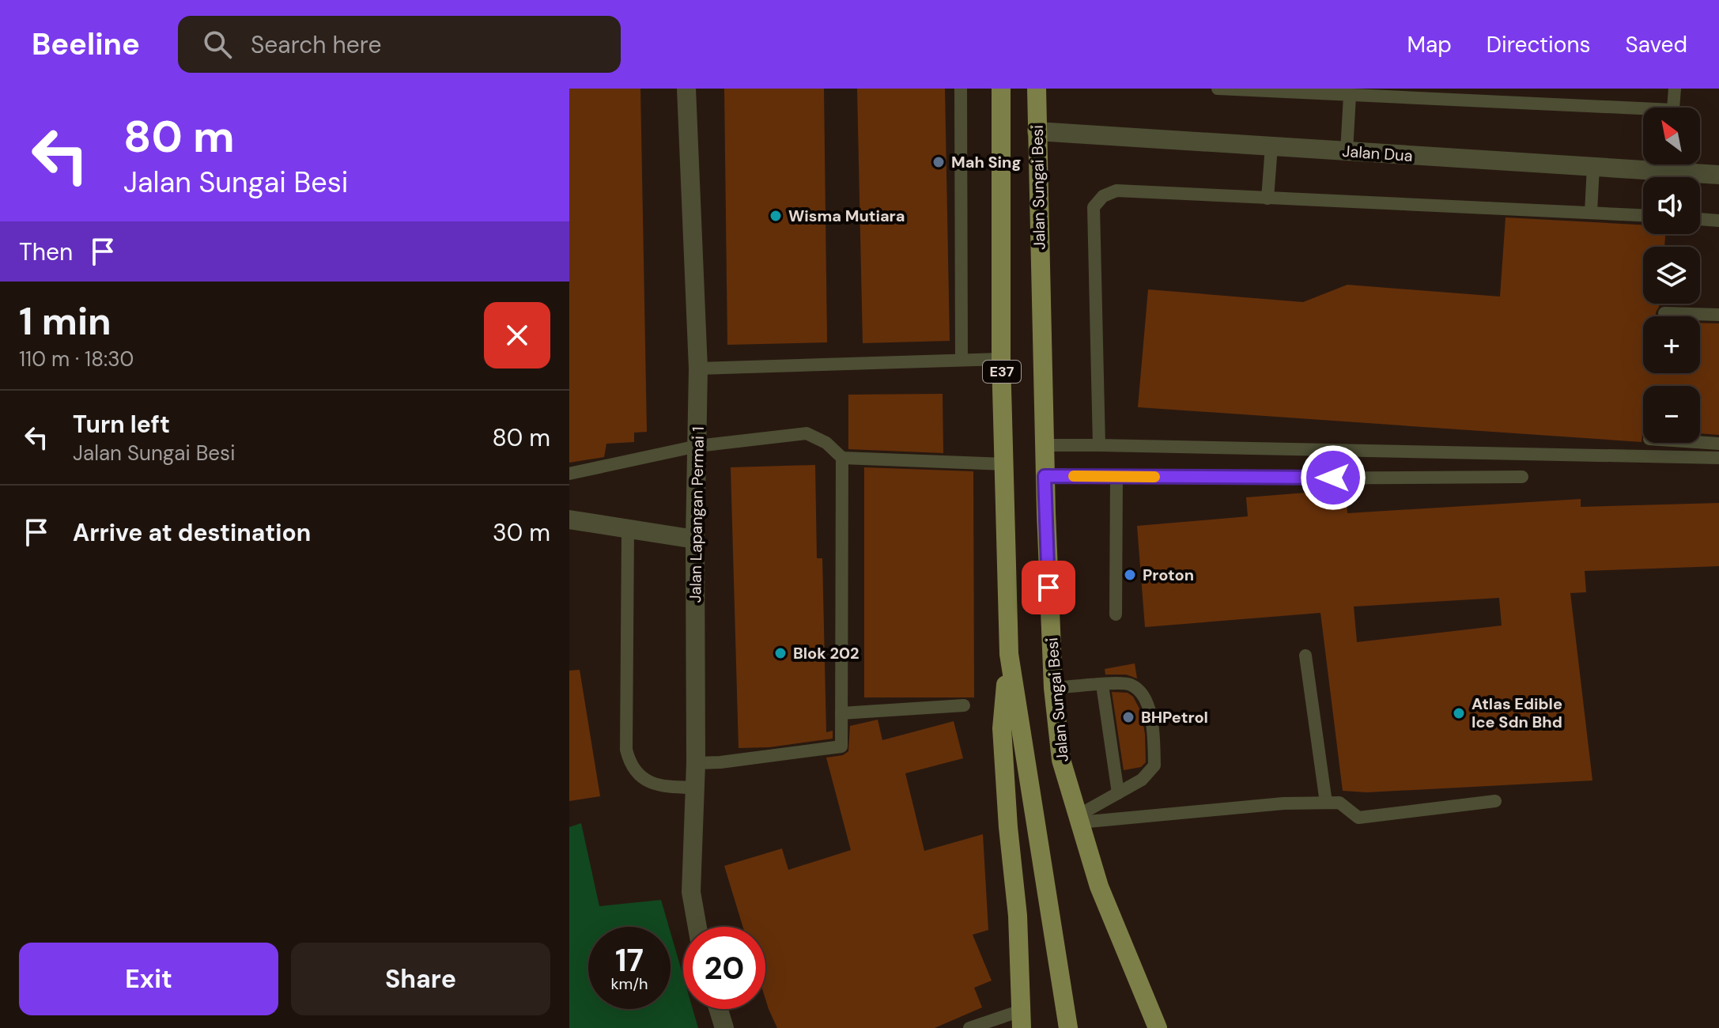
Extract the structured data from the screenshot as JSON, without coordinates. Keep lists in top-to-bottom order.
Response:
{
  "streets": {
    "main road": ["Jalan Sungai Besi", "E37"],
    "street": ["Jalan Dua", "Jalan Lapangan Permai 1"]
  },
  "crossings": [
    ["Jalan Dua", "Jalan Sungai Besi"]
  ],
  "places": [
    "Mah Sing",
    "Wisma Mutiara",
    "Proton",
    "Blok 202",
    "Atlas Edible Ice Sdn Bhd",
    "BHPetrol"
  ],
  "north": "top left",
  "page": {
    "header": "Beeline",
    "search": "Search here",
    "nav": ["Map", "Directions", "Saved"],
    "turn": ["80 m", "Jalan Sungai Besi"],
    "map_buttons": ["+", "−"],
    "then": "Then",
    "heading": ["1 min", "110 m · 18:30"],
    "list": [
      {
        "name": "Turn left",
        "note": "Jalan Sungai Besi",
        "value": "80 m"
      },
      {
        "name": "Arrive at destination",
        "value": "30 m"
      }
    ],
    "speed": "17 km/h",
    "limit": "20",
    "buttons": ["Exit", "Share"]
  }
}
